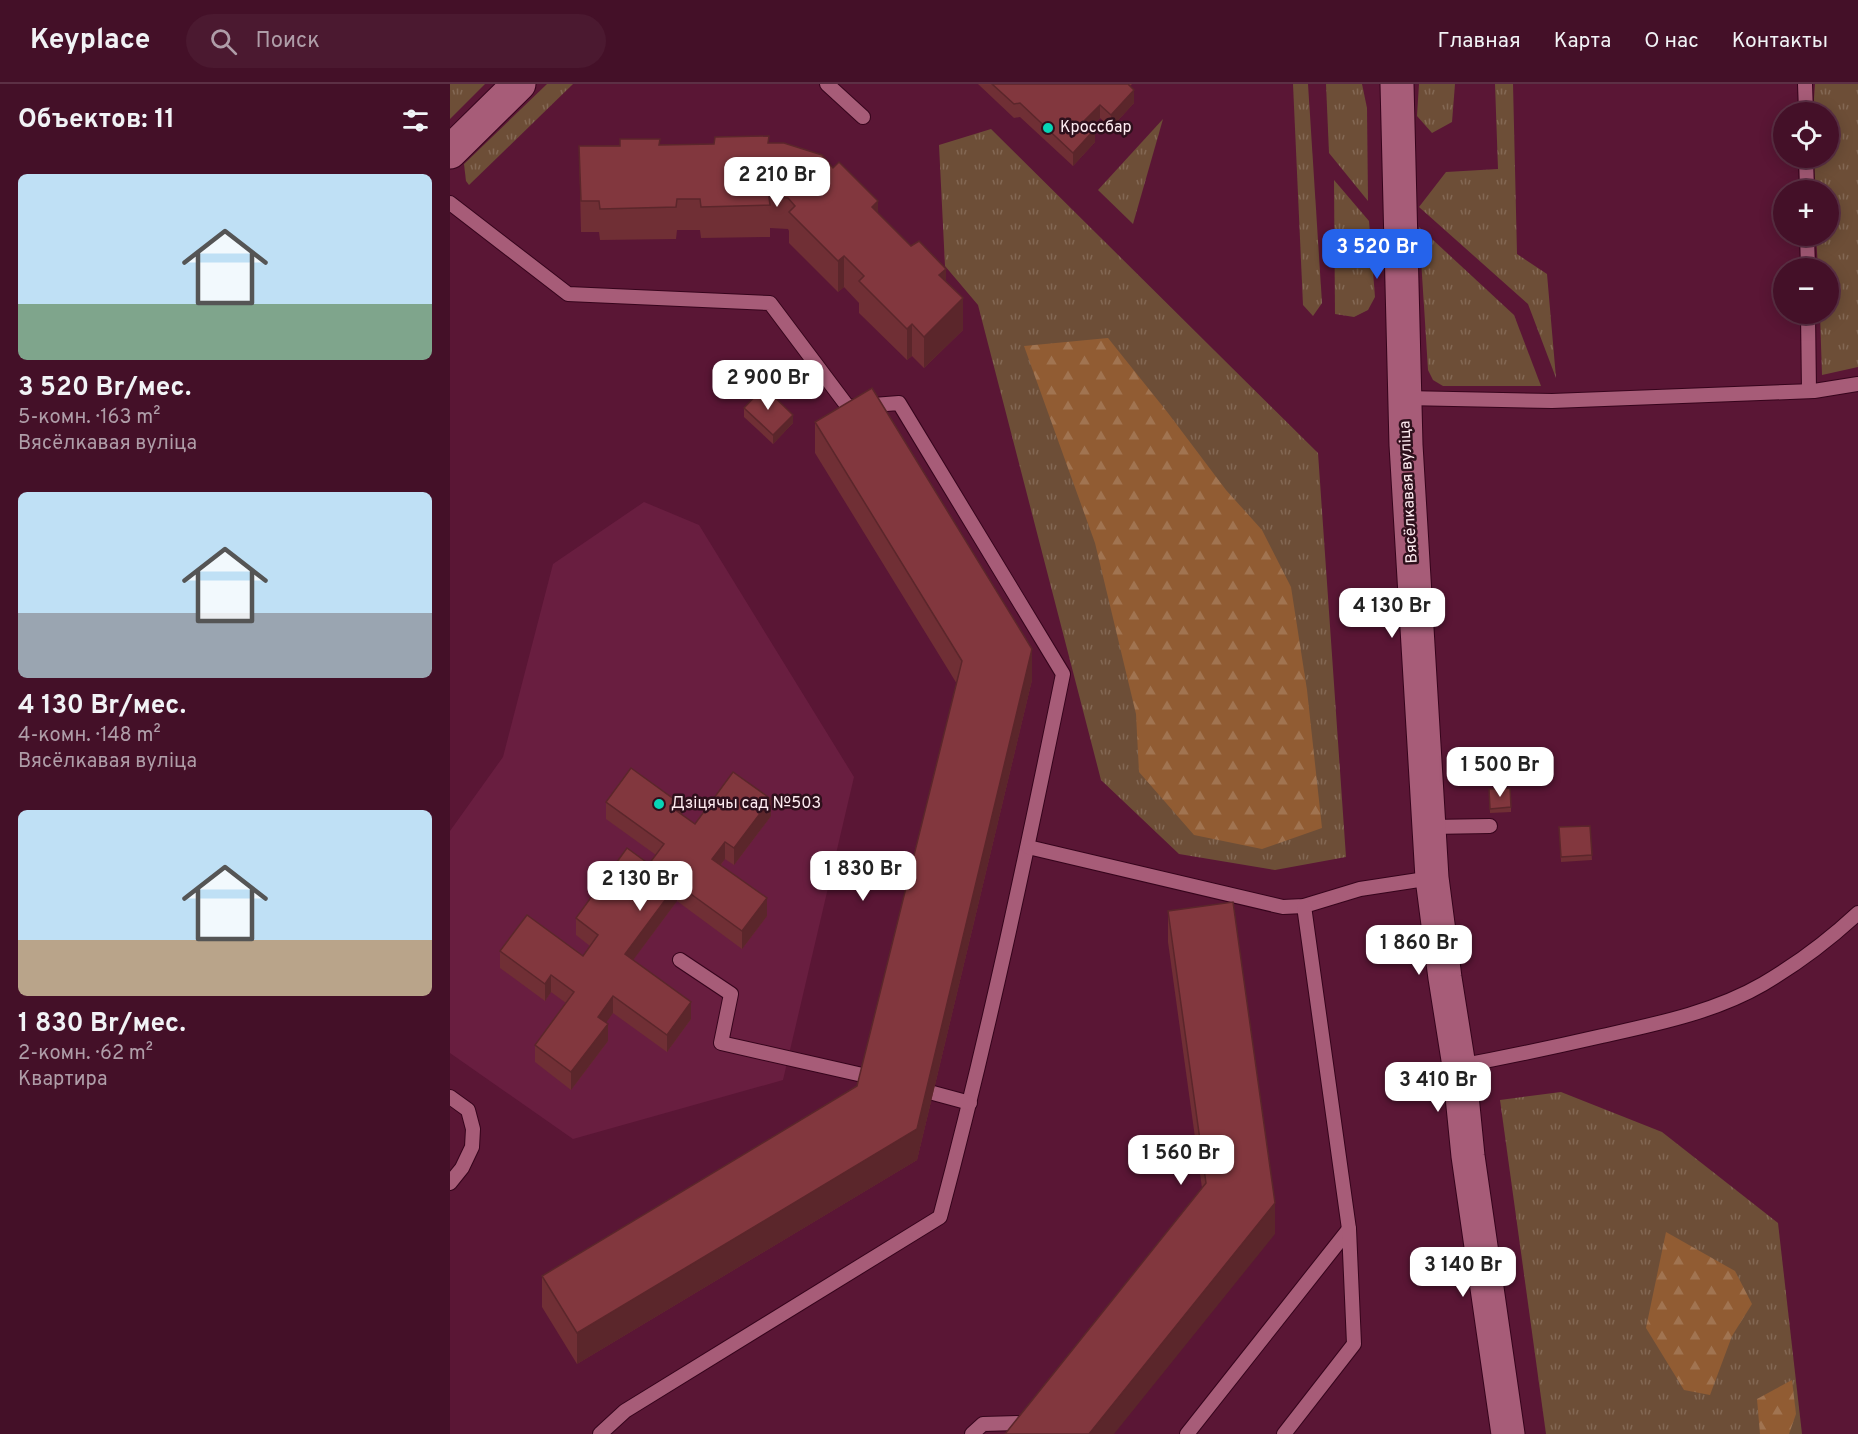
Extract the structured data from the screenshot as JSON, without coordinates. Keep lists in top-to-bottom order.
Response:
{
  "streets": {
    "street": ["Вясёлкавая вуліца"]
  },
  "places": ["Кроссбар", "Дзіцячы сад №503"],
  "page": {
    "header": "Keyplace",
    "search": "Поиск",
    "nav": [
      "Главная",
      "Карта",
      "О нас",
      "Контакты"
    ],
    "heading": "Объектов: 11",
    "map_buttons": ["+", "−"],
    "list": [
      {
        "name": "3 520 Br/мес.",
        "note": "5-комн. · 163 m² · Вясёлкавая вуліца"
      },
      {
        "name": "4 130 Br/мес.",
        "note": "4-комн. · 148 m² · Вясёлкавая вуліца"
      },
      {
        "name": "1 830 Br/мес.",
        "note": "2-комн. · 62 m² · Квартира"
      }
    ],
    "price": [
      "2 210 Br",
      "3 520 Br",
      "2 900 Br",
      "4 130 Br",
      "1 500 Br",
      "1 830 Br",
      "2 130 Br",
      "1 860 Br",
      "3 410 Br",
      "1 560 Br",
      "3 140 Br"
    ]
  }
}
